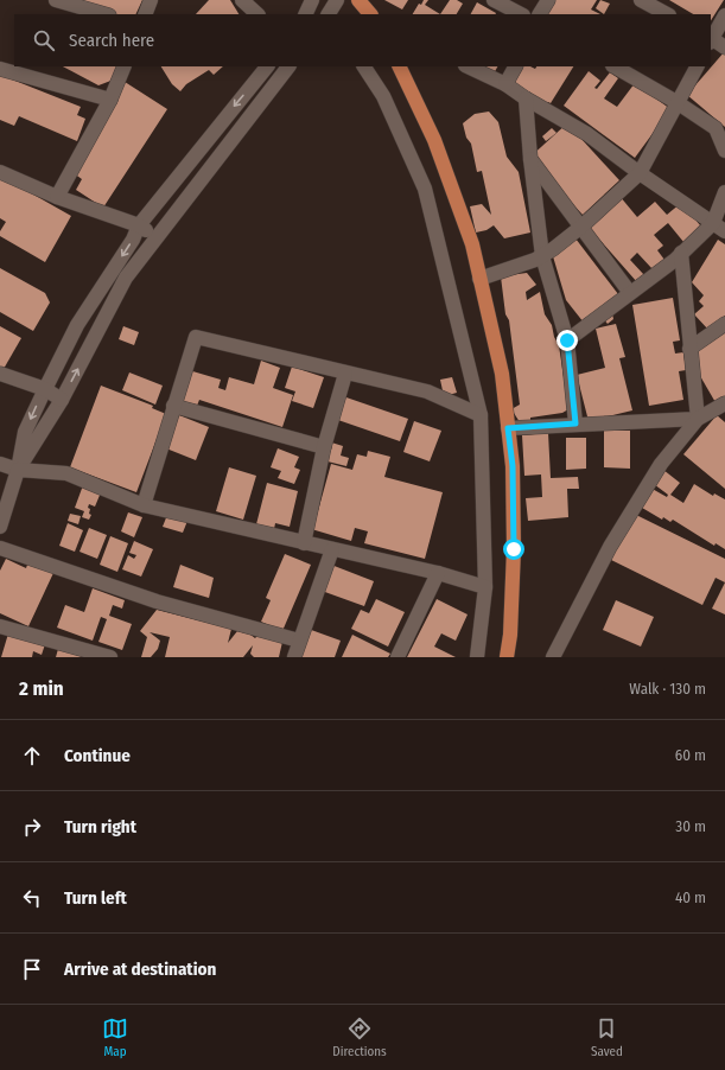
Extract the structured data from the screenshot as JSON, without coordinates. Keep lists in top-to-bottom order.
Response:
{
  "page": {
    "search": "Search here",
    "heading": ["2 min", "Walk · 130 m"],
    "list": [
      ["Continue", "60 m"],
      ["Turn right", "30 m"],
      ["Turn left", "40 m"],
      "Arrive at destination"
    ],
    "nav": ["Map", "Directions", "Saved"]
  }
}
